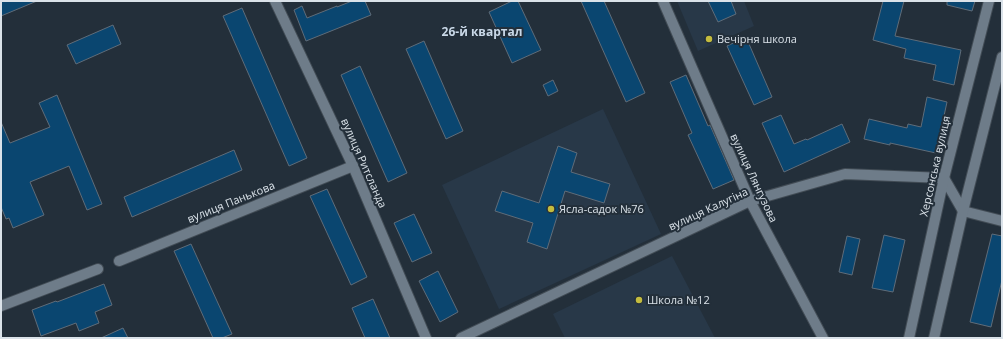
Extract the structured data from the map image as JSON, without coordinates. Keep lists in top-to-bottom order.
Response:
{
  "streets": {
    "street": [
      "вулиця Ритсланда",
      "Херсонська вулиця",
      "вулиця Лянгузова",
      "вулиця Панькова",
      "вулиця Калугіна"
    ]
  },
  "crossings": [
    ["вулиця Ритсланда", "вулиця Панькова"],
    ["Херсонська вулиця", "вулиця Калугіна"],
    ["вулиця Лянгузова", "вулиця Калугіна"]
  ],
  "districts": ["26-й квартал"],
  "places": ["Вечірня школа", "Ясла-садок №76", "Школа №12"]
}
